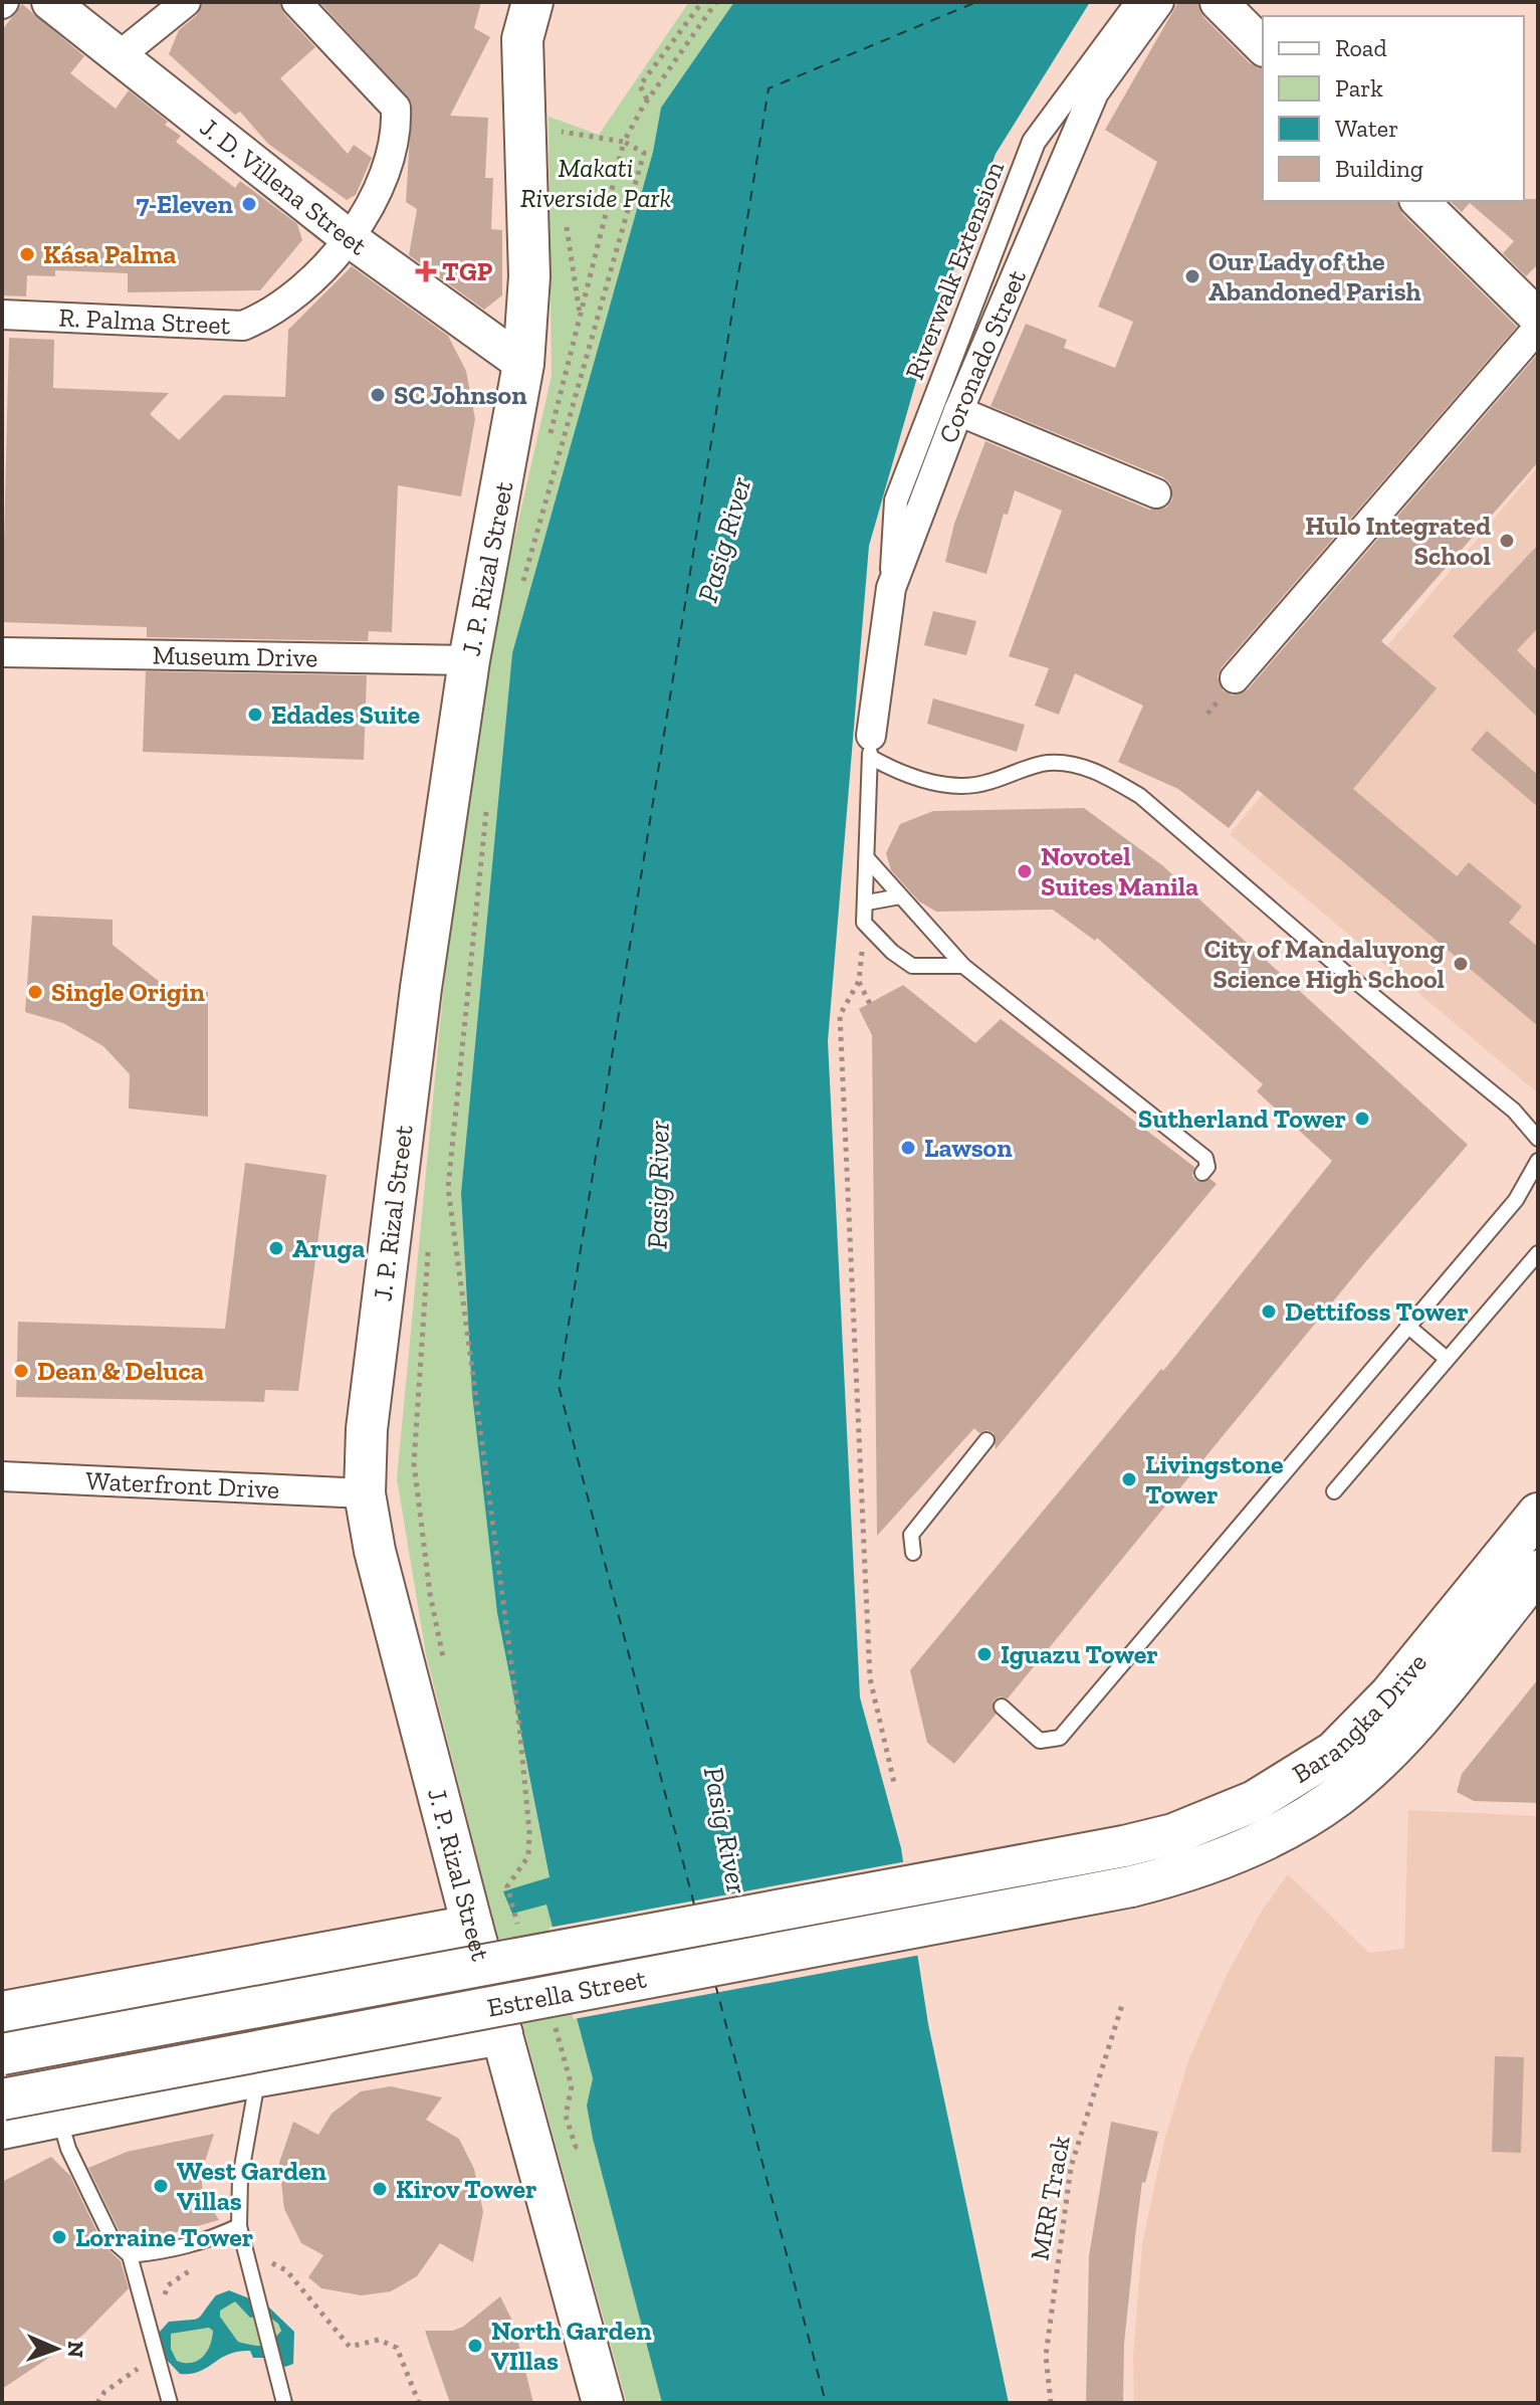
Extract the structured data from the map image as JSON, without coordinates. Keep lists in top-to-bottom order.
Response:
{
  "streets": {
    "main road": ["J. P. Rizal Street", "Barangka Drive", "Estrella Street"],
    "street": [
      "J. D. Villena Street",
      "Riverwalk Extension",
      "R. Palma Street",
      "Coronado Street",
      "Museum Drive",
      "Waterfront Drive"
    ],
    "path": ["MRR Track"]
  },
  "crossings": [
    ["J. D. Villena Street", "R. Palma Street"],
    ["J. D. Villena Street", "J. P. Rizal Street"],
    ["Riverwalk Extension", "Coronado Street"],
    ["J. P. Rizal Street", "Museum Drive"],
    ["J. P. Rizal Street", "Waterfront Drive"],
    ["J. P. Rizal Street", "Estrella Street"],
    ["Barangka Drive", "Estrella Street"]
  ],
  "water": ["Pasig River"],
  "parks": ["Makati Riverside Park"],
  "places": {
    "other": [
      "7-Eleven",
      "Kása Palma",
      "Our Lady of the Abandoned Parish",
      "SC Johnson",
      "Hulo Integrated School",
      "Edades Suite",
      "Novotel Suites Manila",
      "City of Mandaluyong Science High School",
      "Single Origin",
      "Sutherland Tower",
      "Lawson",
      "Aruga",
      "Dettifoss Tower",
      "Dean & Deluca",
      "Livingstone Tower",
      "Iguazu Tower",
      "West Garden Villas",
      "Kirov Tower",
      "Lorraine Tower",
      "North Garden VIllas"
    ],
    "health": ["TGP"]
  },
  "legend": [
    "Road",
    "Park",
    "Water",
    "Building"
  ],
  "north": "right"
}
